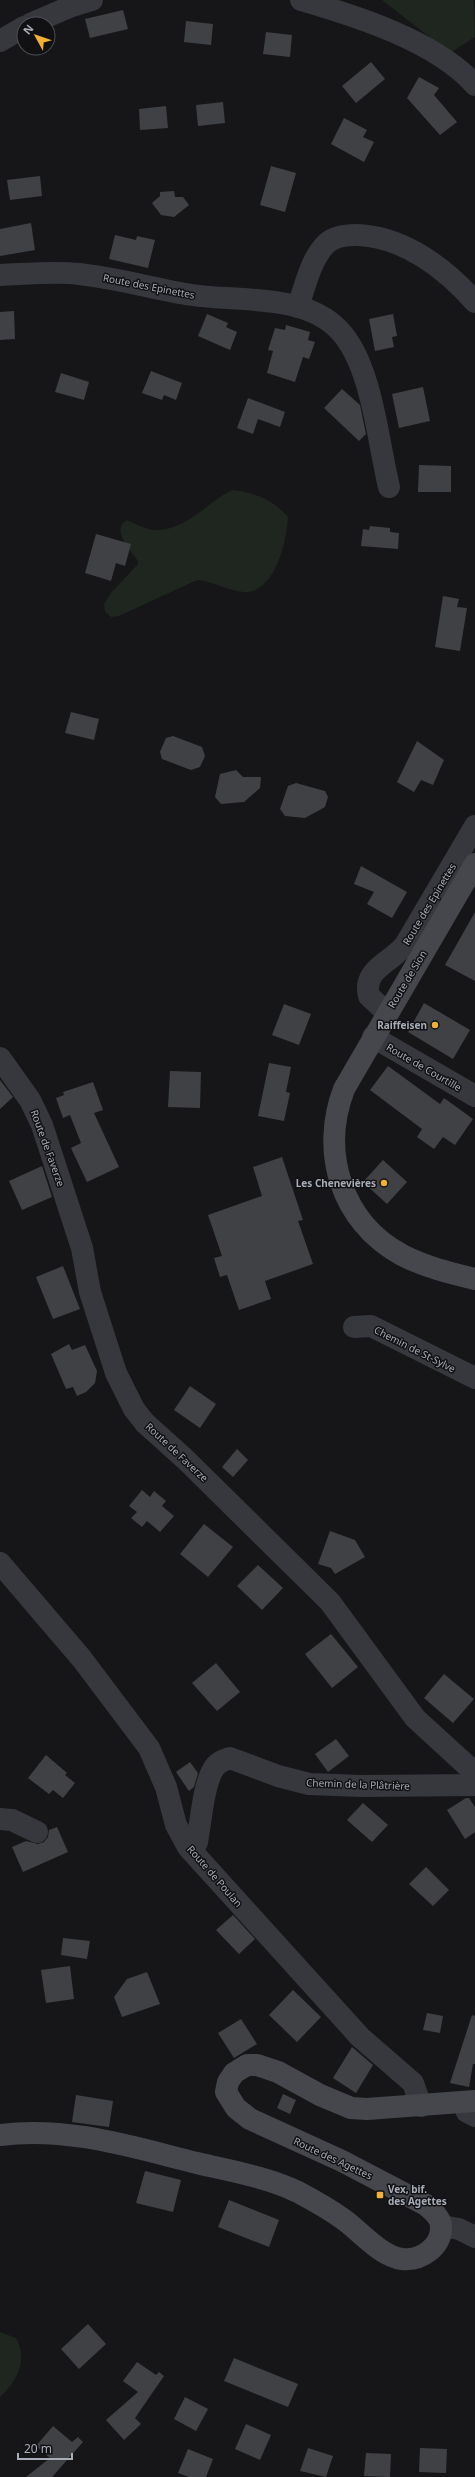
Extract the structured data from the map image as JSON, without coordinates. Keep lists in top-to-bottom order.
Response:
{
  "streets": {
    "street": [
      "Route des Epinettes",
      "Route de Sion",
      "Route de Courtille",
      "Route de Faverze",
      "Chemin de St-Sylve",
      "Chemin de la Plâtrière",
      "Route de Poulan",
      "Route des Agettes"
    ]
  },
  "crossings": [
    ["Route des Epinettes", "Route de Sion"],
    ["Route de Sion", "Route de Courtille"],
    ["Chemin de la Plâtrière", "Route de Poulan"],
    ["Route de Poulan", "Route des Agettes"]
  ],
  "places": {
    "other": ["Raiffeisen", "Les Chenevières"],
    "transit": ["Vex, bif. des Agettes"]
  },
  "scale_bar": "20 m",
  "north": "top left"
}
